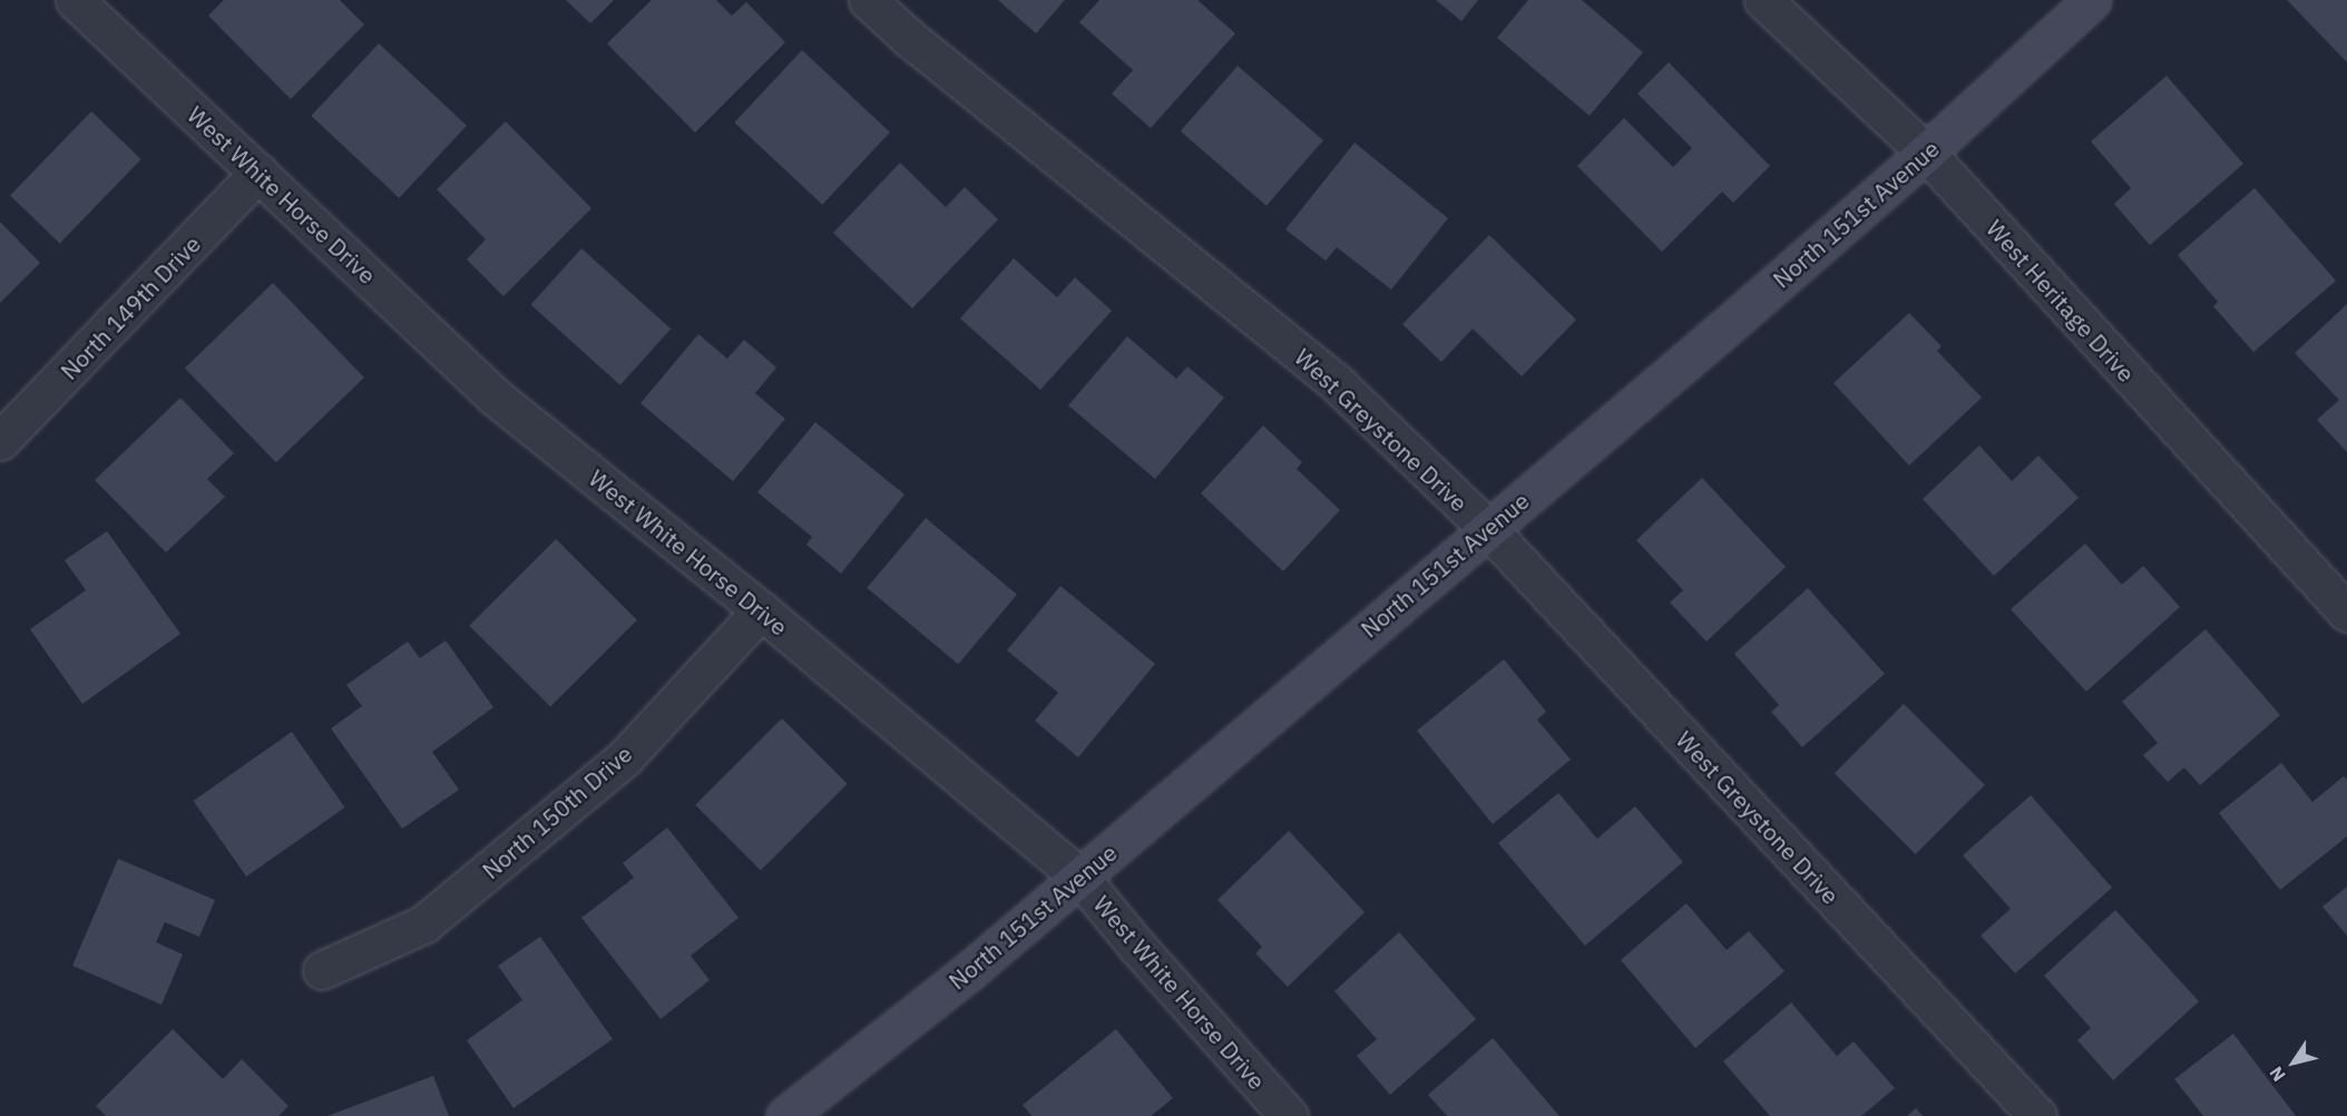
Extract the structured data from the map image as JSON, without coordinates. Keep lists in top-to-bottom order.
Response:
{
  "streets": {
    "street": [
      "West White Horse Drive",
      "North 151st Avenue",
      "West Heritage Drive",
      "North 149th Drive",
      "West Greystone Drive",
      "North 150th Drive"
    ]
  },
  "crossings": [
    ["West White Horse Drive", "North 151st Avenue"],
    ["West White Horse Drive", "North 149th Drive"],
    ["West White Horse Drive", "North 150th Drive"],
    ["North 151st Avenue", "West Heritage Drive"],
    ["North 151st Avenue", "West Greystone Drive"]
  ],
  "north": "bottom left"
}
